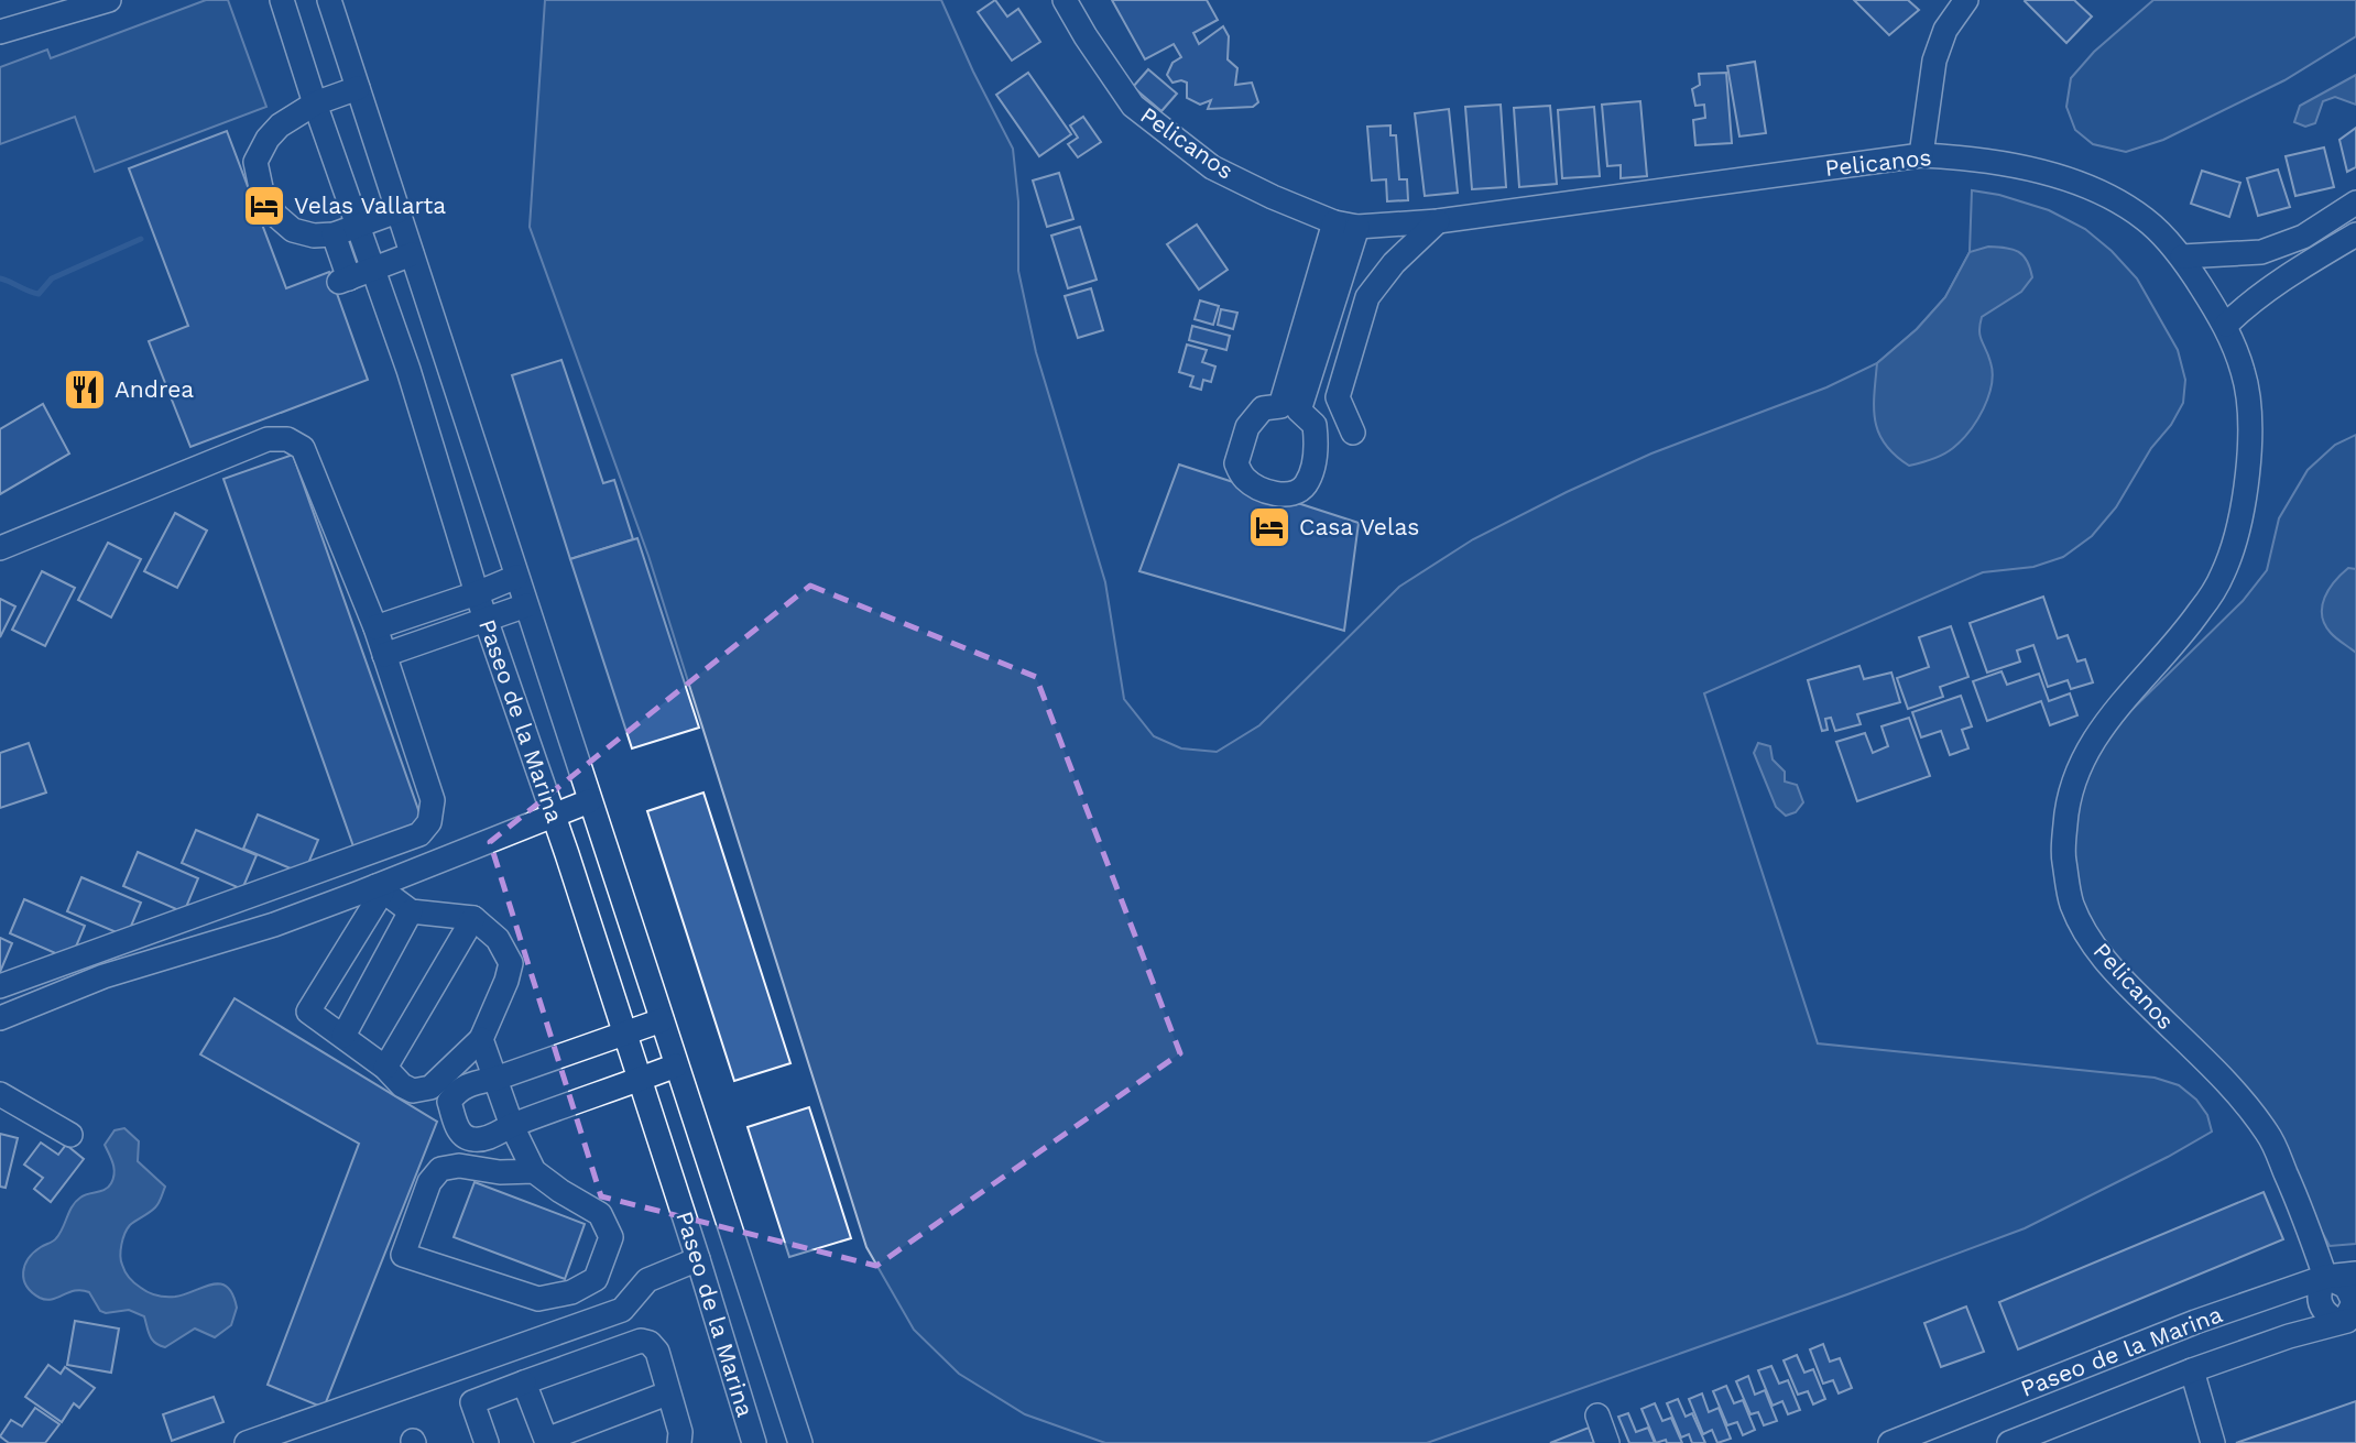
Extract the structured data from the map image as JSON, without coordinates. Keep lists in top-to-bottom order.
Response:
{
  "streets": {
    "street": ["Pelicanos", "Paseo de la Marina"]
  },
  "crossings": [
    ["Pelicanos", "Paseo de la Marina"]
  ],
  "places": {
    "hotel": ["Velas Vallarta", "Casa Velas"],
    "restaurant": ["Andrea"]
  }
}
